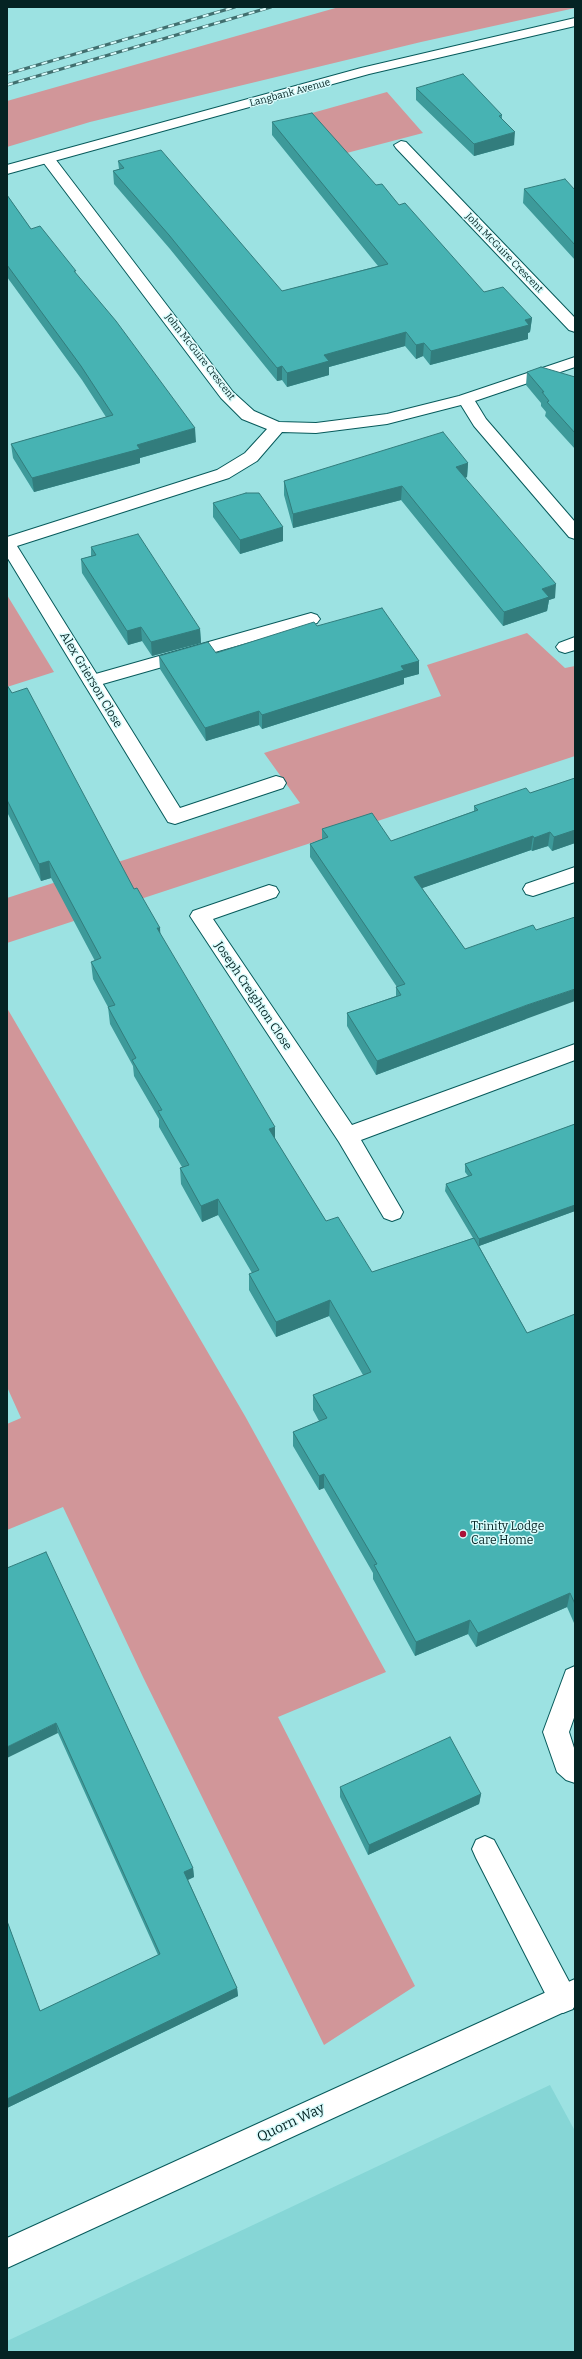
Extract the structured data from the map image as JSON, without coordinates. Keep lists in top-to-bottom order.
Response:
{
  "streets": {
    "street": [
      "Langbank Avenue",
      "John McGuire Crescent",
      "Alex Grierson Close",
      "Joseph Creighton Close",
      "Quorn Way"
    ]
  },
  "crossings": [
    ["Langbank Avenue", "John McGuire Crescent"],
    ["John McGuire Crescent", "Alex Grierson Close"]
  ],
  "places": ["Trinity Lodge Care Home"]
}
